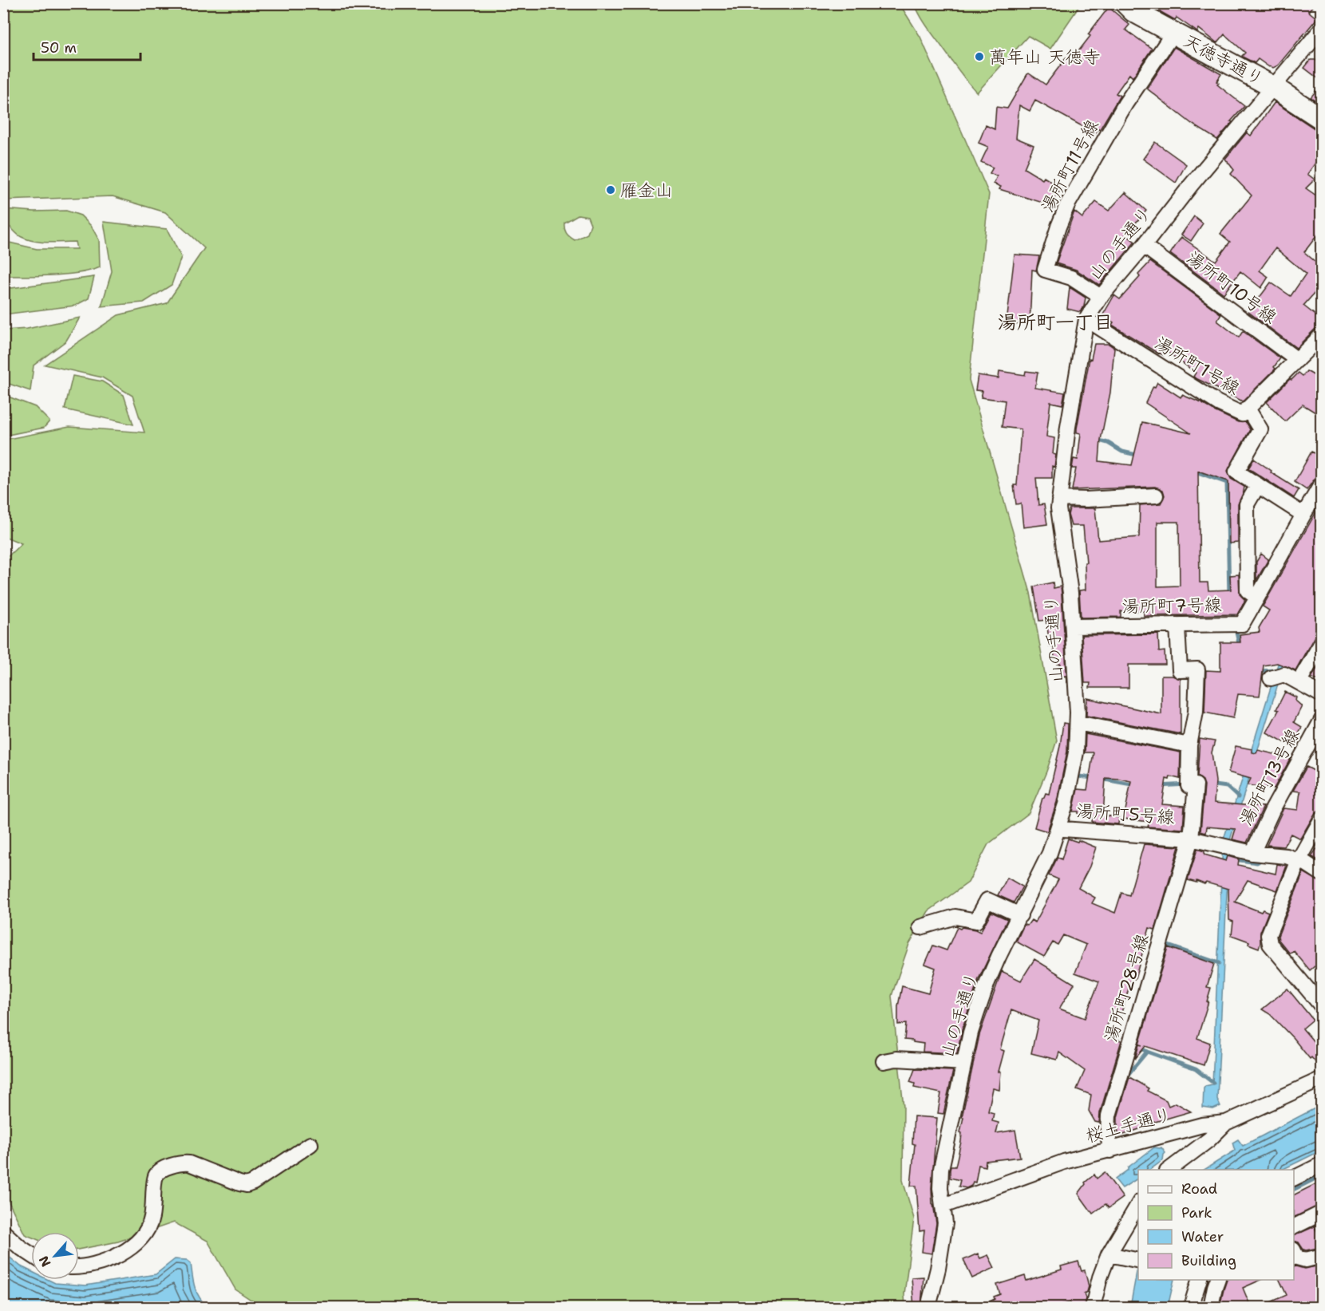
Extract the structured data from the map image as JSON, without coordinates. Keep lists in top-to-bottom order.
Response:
{
  "streets": {
    "street": [
      "天徳寺通り",
      "湯所町11号線",
      "山の手通り",
      "湯所町10号線",
      "湯所町1号線",
      "湯所町7号線",
      "湯所町13号線",
      "湯所町5号線",
      "湯所町28号線",
      "桜土手通り"
    ]
  },
  "crossings": [
    ["天徳寺通り", "湯所町11号線"],
    ["天徳寺通り", "山の手通り"],
    ["湯所町11号線", "山の手通り"],
    ["山の手通り", "湯所町10号線"],
    ["山の手通り", "湯所町1号線"],
    ["山の手通り", "湯所町7号線"],
    ["山の手通り", "湯所町5号線"],
    ["山の手通り", "桜土手通り"],
    ["湯所町10号線", "湯所町1号線"],
    ["湯所町13号線", "湯所町5号線"],
    ["湯所町5号線", "湯所町28号線"],
    ["湯所町28号線", "桜土手通り"]
  ],
  "districts": ["湯所町一丁目"],
  "places": ["萬年山 天徳寺", "雁金山"],
  "legend": [
    "Road",
    "Park",
    "Water",
    "Building"
  ],
  "scale_bar": "50 m",
  "north": "bottom left"
}
